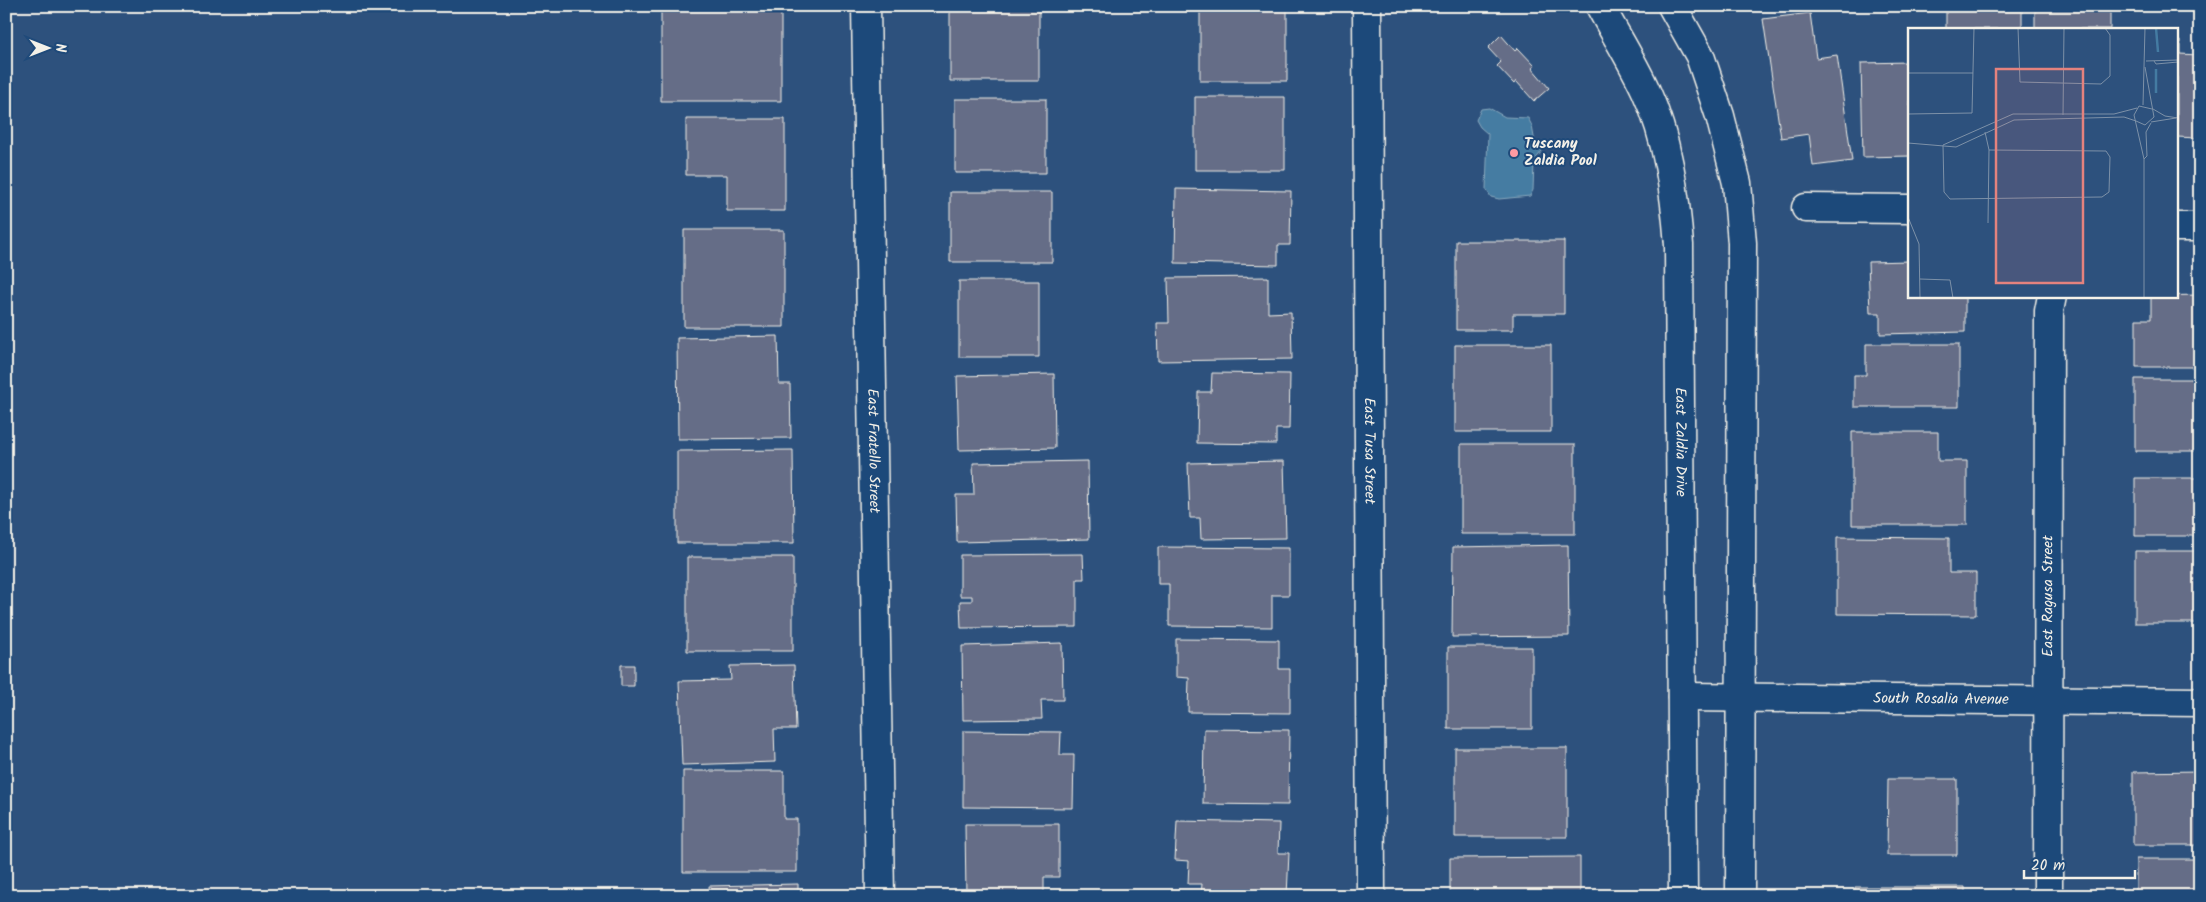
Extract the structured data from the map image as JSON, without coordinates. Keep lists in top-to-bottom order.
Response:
{
  "streets": {
    "street": [
      "East Zaldia Drive",
      "East Fratello Street",
      "East Tusa Street",
      "East Ragusa Street",
      "South Rosalia Avenue"
    ]
  },
  "crossings": [
    ["East Zaldia Drive", "South Rosalia Avenue"],
    ["East Ragusa Street", "South Rosalia Avenue"]
  ],
  "places": ["Tuscany Zaldia Pool"],
  "scale_bar": "20 m",
  "north": "right"
}
